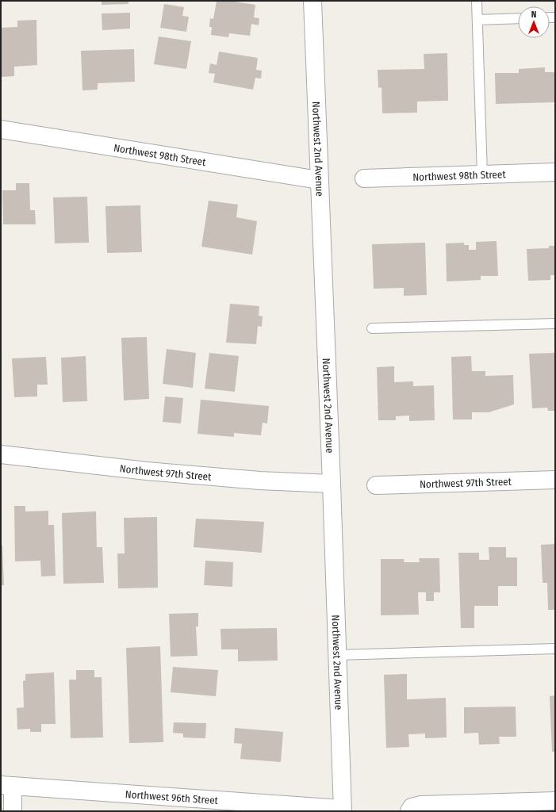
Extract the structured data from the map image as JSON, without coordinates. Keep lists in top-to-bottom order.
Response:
{
  "streets": {
    "street": [
      "Northwest 2nd Avenue",
      "Northwest 98th Street",
      "Northwest 97th Street",
      "Northwest 96th Street"
    ]
  },
  "crossings": [
    ["Northwest 2nd Avenue", "Northwest 98th Street"],
    ["Northwest 2nd Avenue", "Northwest 97th Street"],
    ["Northwest 2nd Avenue", "Northwest 96th Street"]
  ],
  "north": "top"
}
